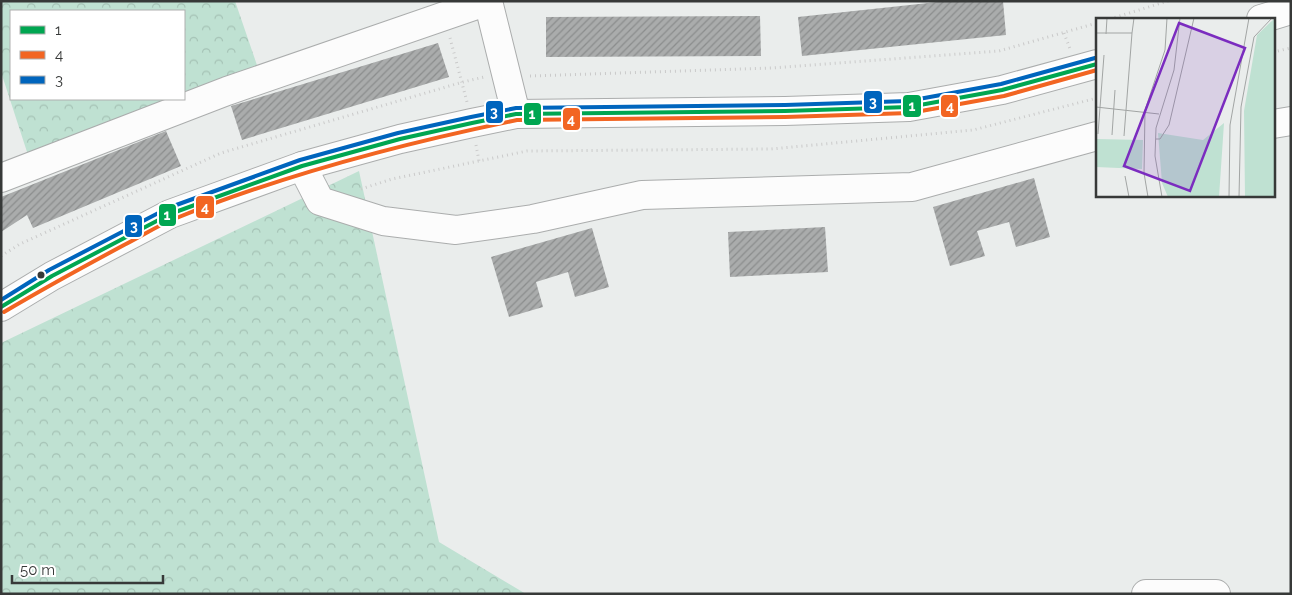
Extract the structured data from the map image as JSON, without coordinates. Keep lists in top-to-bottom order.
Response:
{
  "lines": ["transit line 3", "transit line 1", "transit line 4"],
  "legend": ["1", "4", "3"],
  "scale_bar": "50 m"
}
